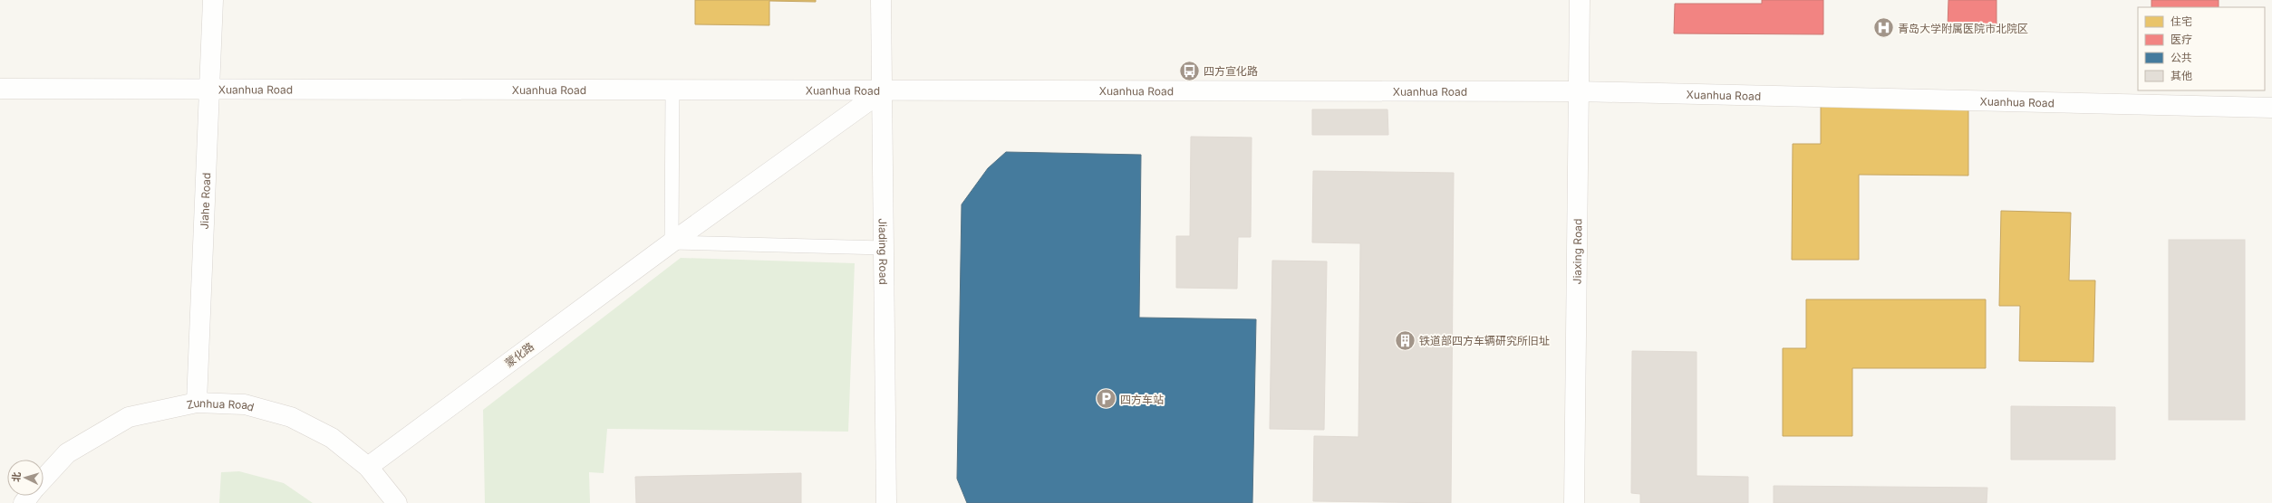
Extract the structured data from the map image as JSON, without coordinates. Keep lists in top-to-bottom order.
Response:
{
  "streets": {
    "street": [
      "Xuanhua Road",
      "Jiahe Road",
      "Jiading Road",
      "Jiaxing Road",
      "蒙化路",
      "Zunhua Road"
    ]
  },
  "crossings": [
    ["Xuanhua Road", "Jiahe Road"],
    ["Xuanhua Road", "Jiading Road"],
    ["Xuanhua Road", "Jiaxing Road"],
    ["Xuanhua Road", "蒙化路"],
    ["Jiahe Road", "Zunhua Road"],
    ["Jiading Road", "蒙化路"],
    ["蒙化路", "Zunhua Road"]
  ],
  "places": {
    "hospital": ["青岛大学附属医院市北院区"],
    "bus stop": ["四方宣化路"],
    "building": ["铁道部四方车辆研究所旧址"],
    "parking": ["四方车站"]
  },
  "legend": [
    "住宅",
    "医疗",
    "公共",
    "其他"
  ],
  "north": "left"
}
